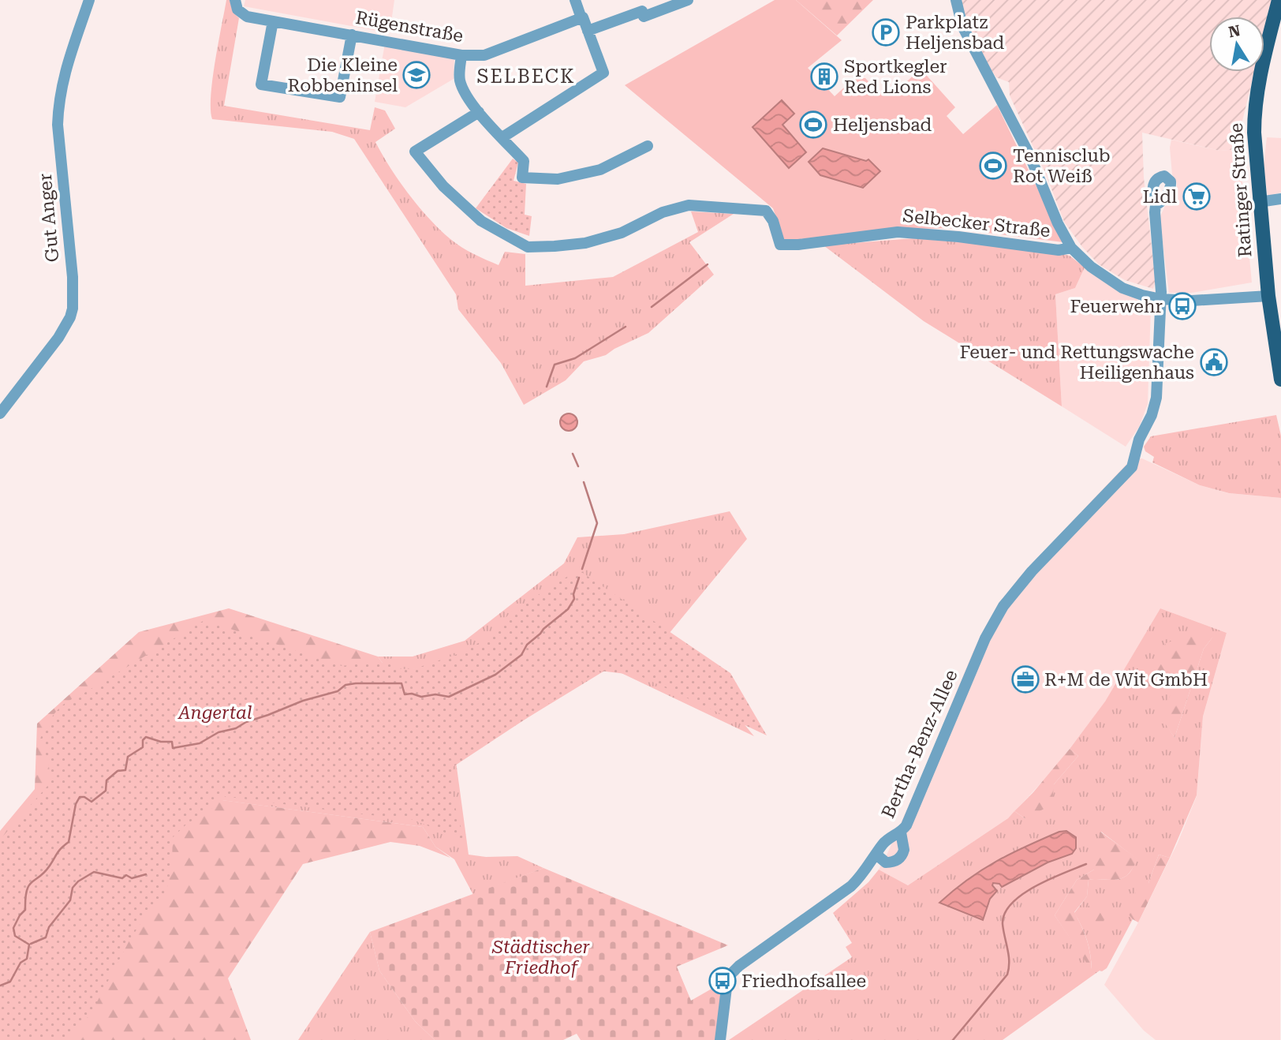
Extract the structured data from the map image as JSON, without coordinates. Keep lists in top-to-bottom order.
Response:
{
  "streets": {
    "main road": ["Ratinger Straße"],
    "street": [
      "Rügenstraße",
      "Gut Anger",
      "Selbecker Straße",
      "Bertha-Benz-Allee"
    ]
  },
  "crossings": [
    ["Ratinger Straße", "Selbecker Straße"],
    ["Selbecker Straße", "Bertha-Benz-Allee"]
  ],
  "districts": ["SELBECK"],
  "parks": ["Angertal", "Städtischer Friedhof"],
  "places": {
    "parking": ["Parkplatz Heljensbad"],
    "school or university": ["Die Kleine Robbeninsel"],
    "building": ["Sportkegler Red Lions"],
    "sports": ["Heljensbad", "Tennisclub Rot Weiß"],
    "supermarket": ["Lidl"],
    "bus stop": ["Feuerwehr", "Friedhofsallee"],
    "public building": ["Feuer- und Rettungswache Heiligenhaus"],
    "office": ["R+M de Wit GmbH"]
  },
  "north": "top"
}
